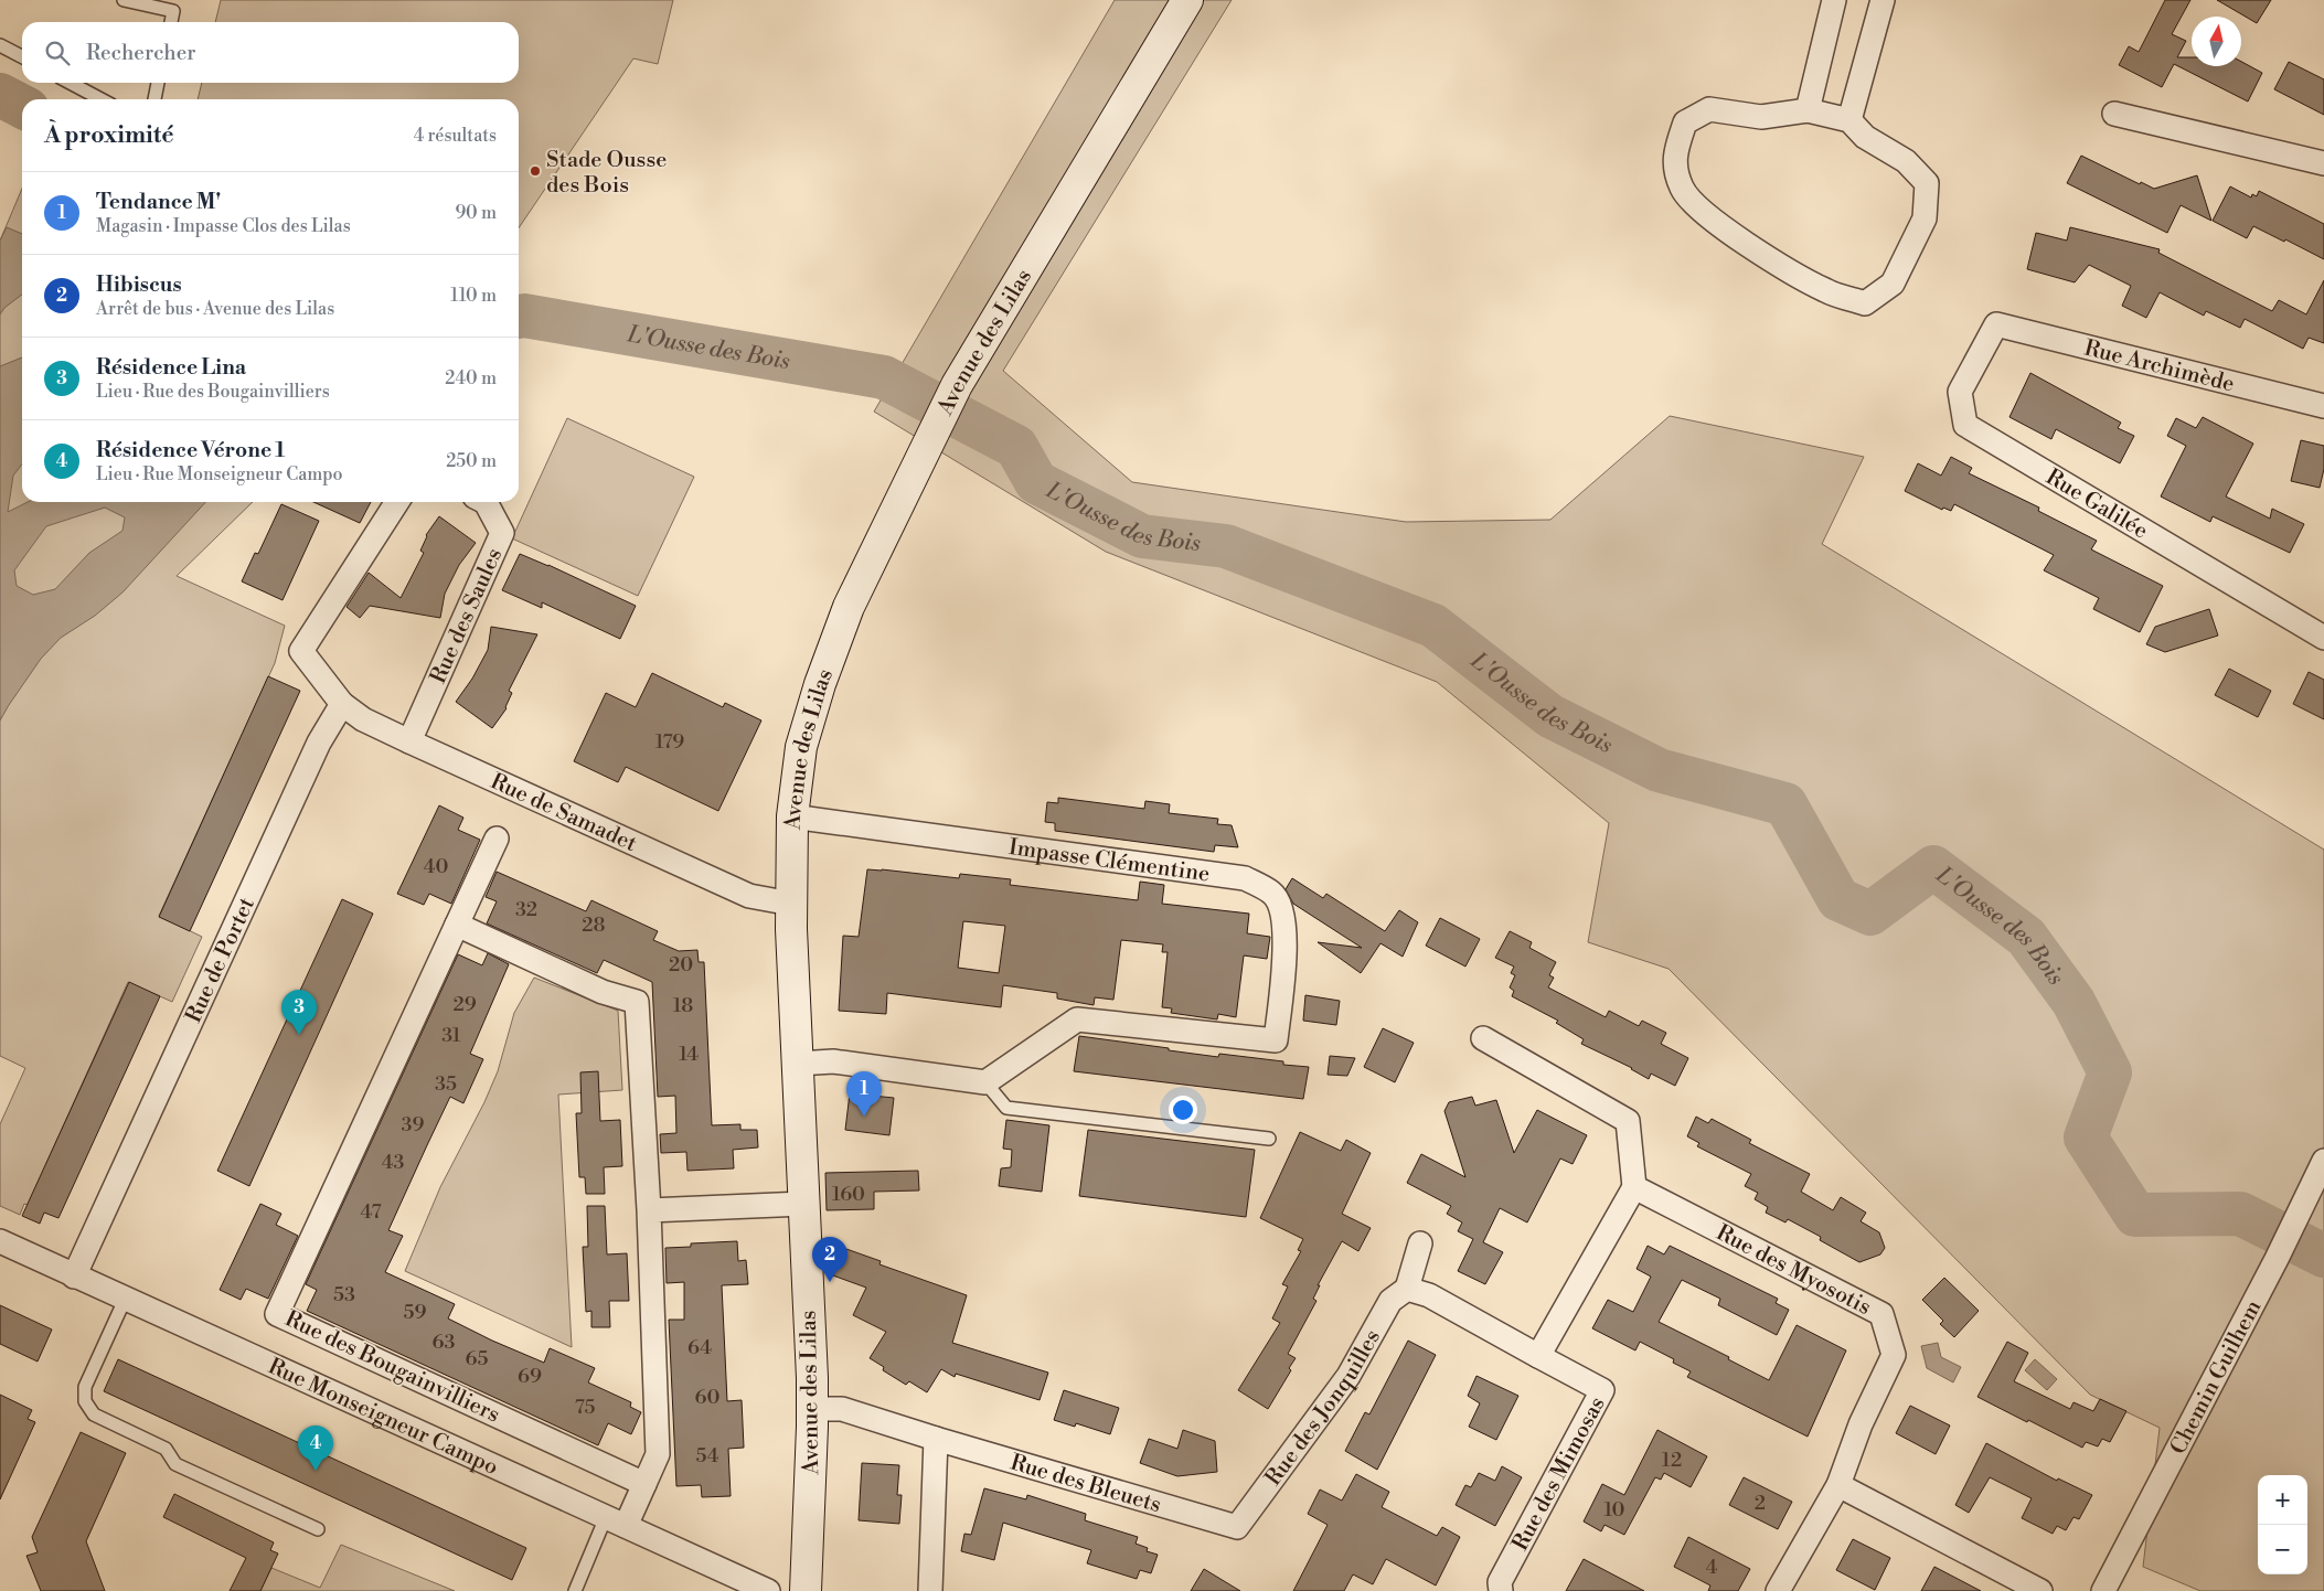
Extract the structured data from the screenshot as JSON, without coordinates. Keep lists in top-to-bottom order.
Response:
{
  "streets": {
    "street": [
      "Avenue des Lilas",
      "Rue Archimède",
      "Rue Galilée",
      "Rue des Saules",
      "Rue de Samadet",
      "Impasse Clémentine",
      "Rue de Portet",
      "Rue des Myosotis",
      "Rue des Bougainvilliers",
      "Chemin Guilhem",
      "Rue des Jonquilles",
      "Rue Monseigneur Campo",
      "Rue des Mimosas",
      "Rue des Bleuets"
    ]
  },
  "crossings": [
    ["Avenue des Lilas", "Rue de Samadet"],
    ["Avenue des Lilas", "Impasse Clémentine"],
    ["Avenue des Lilas", "Rue des Bleuets"],
    ["Rue Archimède", "Rue Galilée"],
    ["Rue des Saules", "Rue de Samadet"],
    ["Rue de Samadet", "Rue de Portet"],
    ["Rue de Portet", "Rue Monseigneur Campo"],
    ["Rue des Jonquilles", "Rue des Bleuets"]
  ],
  "water": ["L'Ousse des Bois"],
  "places": ["Stade Ousse des Bois"],
  "house_numbers": [
    "179",
    "40",
    "32",
    "28",
    "20",
    "29",
    "18",
    "31",
    "14",
    "35",
    "39",
    "43",
    "160",
    "47",
    "53",
    "59",
    "63",
    "64",
    "65",
    "69",
    "60",
    "75",
    "54",
    "12",
    "2",
    "10",
    "4"
  ],
  "north": "top",
  "page": {
    "search": "Rechercher",
    "heading": ["À proximité", "4 résultats"],
    "list": [
      {
        "mark": "1",
        "name": "Tendance M'",
        "note": "Magasin · Impasse Clos des Lilas",
        "value": "90 m"
      },
      {
        "mark": "2",
        "name": "Hibiscus",
        "note": "Arrêt de bus · Avenue des Lilas",
        "value": "110 m"
      },
      {
        "mark": "3",
        "name": "Résidence Lina",
        "note": "Lieu · Rue des Bougainvilliers",
        "value": "240 m"
      },
      {
        "mark": "4",
        "name": "Résidence Vérone 1",
        "note": "Lieu · Rue Monseigneur Campo",
        "value": "250 m"
      }
    ],
    "pins": [
      "3",
      "1",
      "2",
      "4"
    ],
    "map_buttons": ["+", "−"]
  }
}
